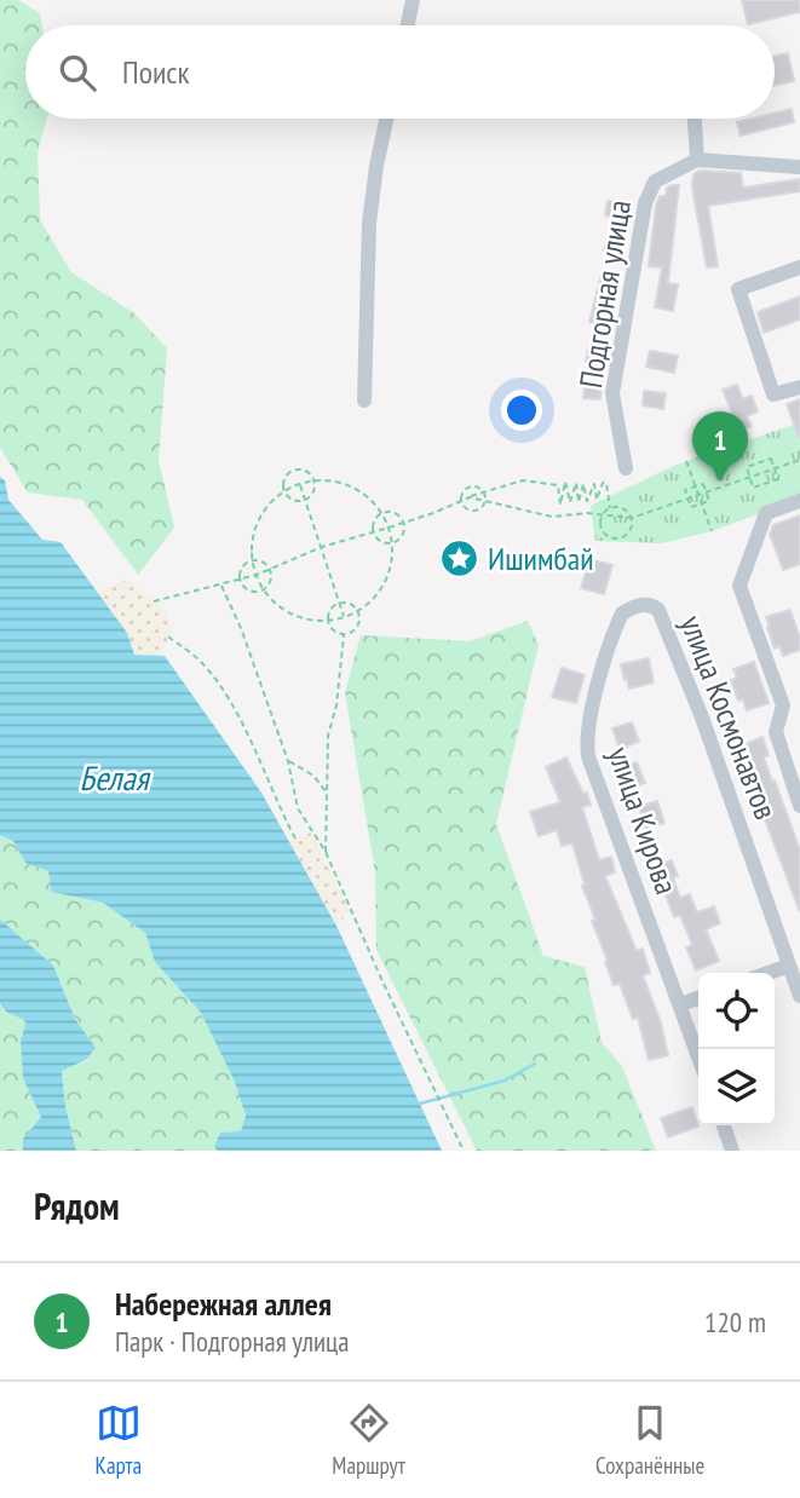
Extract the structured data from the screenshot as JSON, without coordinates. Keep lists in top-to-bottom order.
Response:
{
  "streets": {
    "street": ["Подгорная улица", "улица Космонавтов", "улица Кирова"]
  },
  "crossings": [
    ["улица Космонавтов", "улица Кирова"]
  ],
  "water": ["Белая"],
  "places": {
    "place": ["Ишимбай"]
  },
  "page": {
    "search": "Поиск",
    "pins": "1",
    "heading": "Рядом",
    "list": [
      {
        "mark": "1",
        "name": "Набережная аллея",
        "note": "Парк · Подгорная улица",
        "value": "120 m"
      }
    ],
    "nav": ["Карта", "Маршрут", "Сохранённые"]
  }
}
